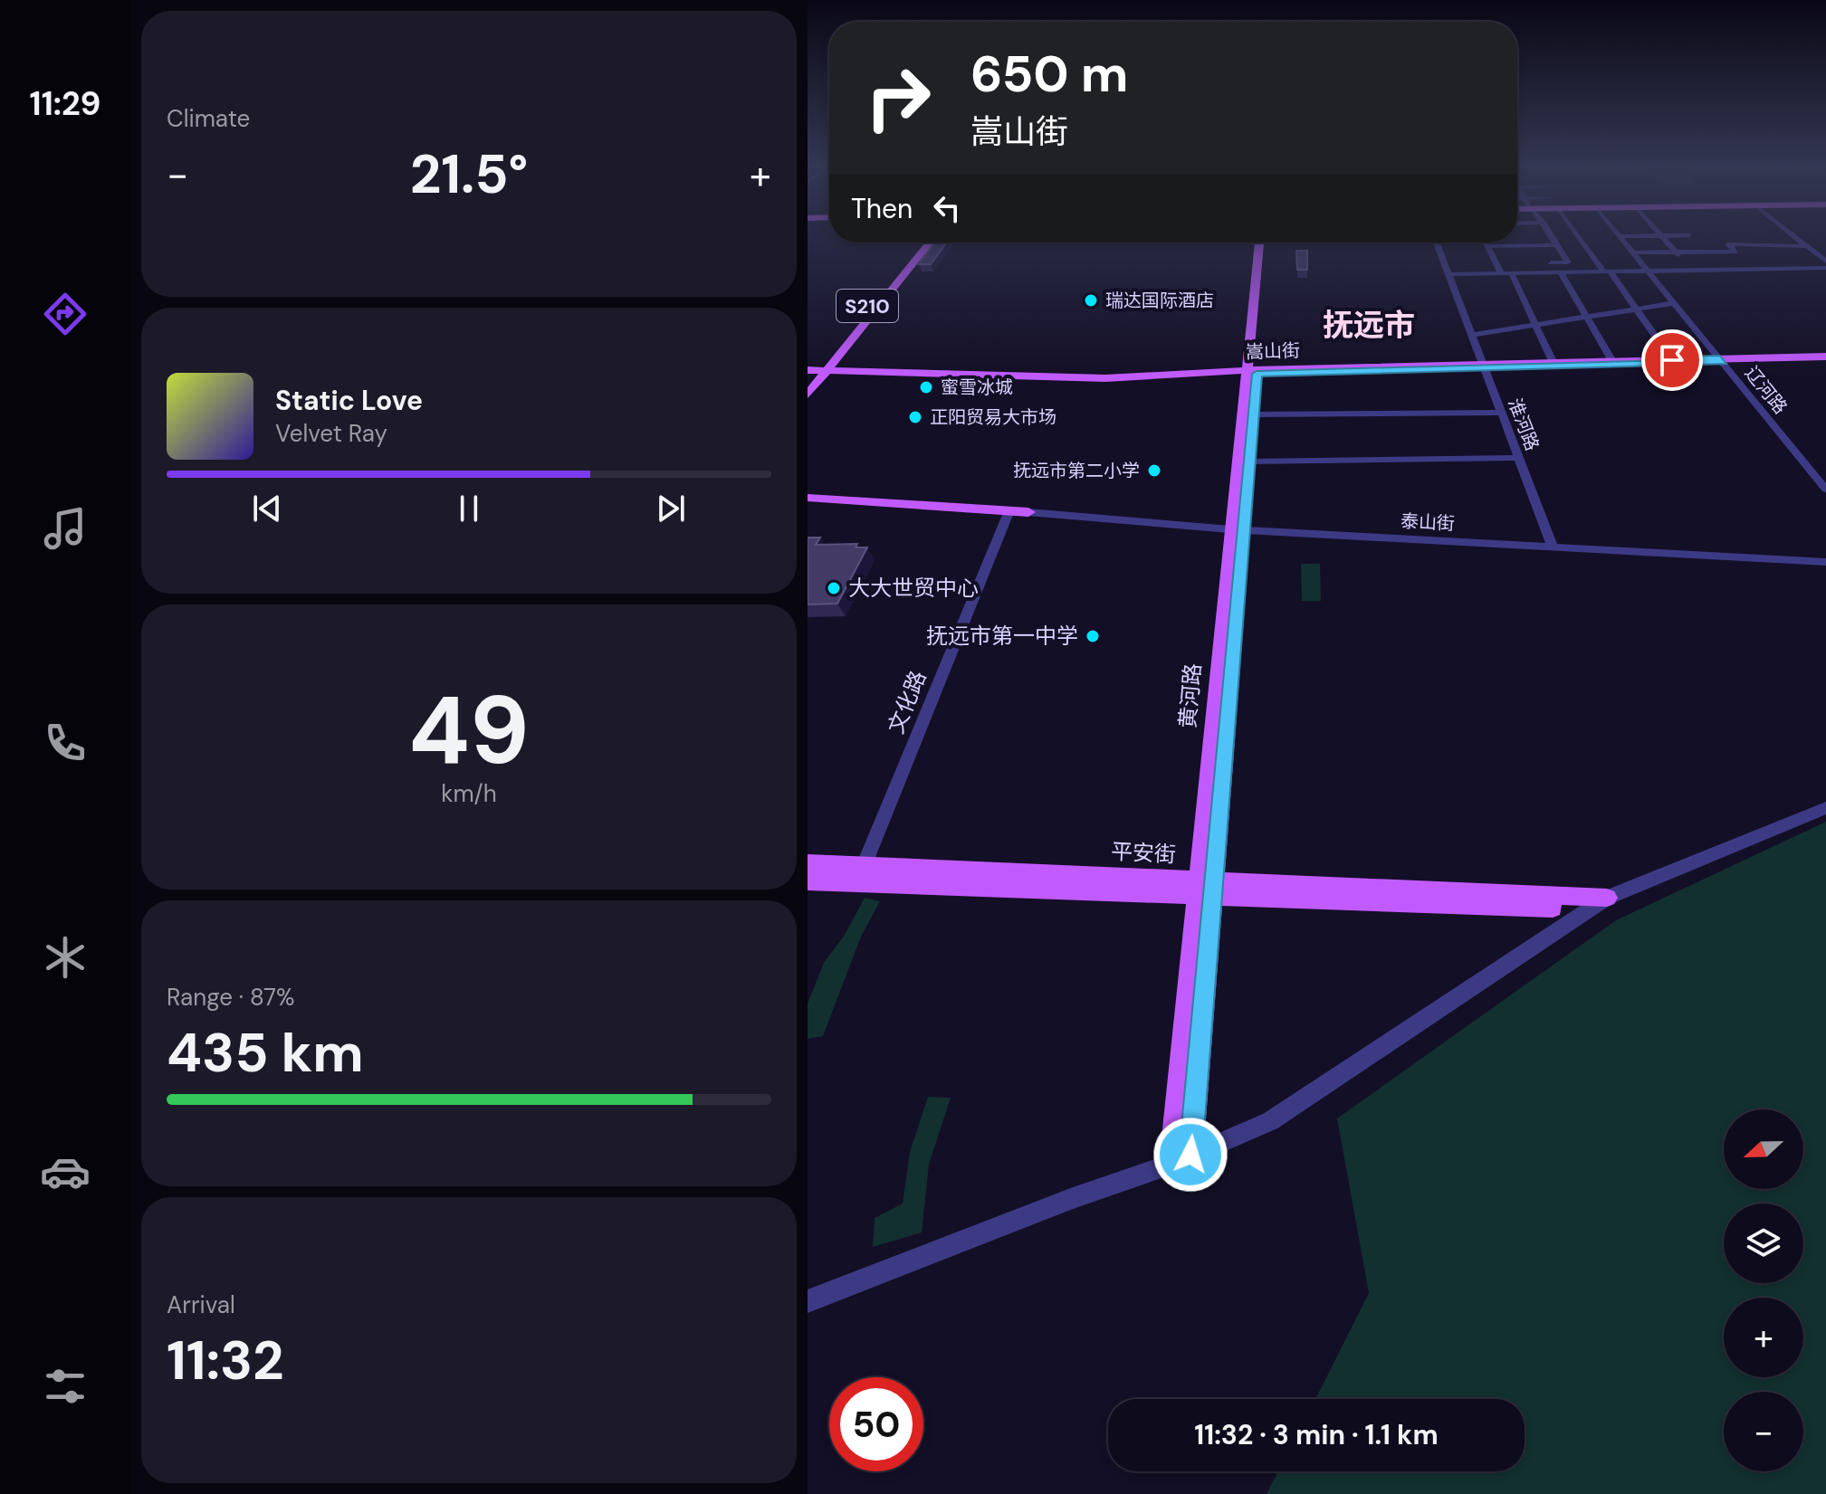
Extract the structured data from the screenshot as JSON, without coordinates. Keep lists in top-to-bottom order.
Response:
{
  "streets": {
    "main road": [
      "S210",
      "嵩山街",
      "泰山街",
      "黄河路",
      "平安街"
    ],
    "street": ["辽河路", "淮河路", "文化路"]
  },
  "crossings": [
    ["S210", "嵩山街"],
    ["嵩山街", "辽河路"],
    ["嵩山街", "淮河路"],
    ["嵩山街", "黄河路"],
    ["淮河路", "泰山街"],
    ["泰山街", "黄河路"],
    ["泰山街", "文化路"],
    ["黄河路", "平安街"],
    ["文化路", "平安街"]
  ],
  "districts": ["抚远市"],
  "places": [
    "瑞达国际酒店",
    "蜜雪冰城",
    "正阳贸易大市场",
    "抚远市第二小学",
    "大大世贸中心",
    "抚远市第一中学"
  ],
  "north": "left",
  "page": {
    "tabs": "11:29",
    "tile": [
      "Climate",
      ["49", "km/h"],
      ["Range · 87%", "435 km"],
      ["Arrival", "11:32"]
    ],
    "turn": ["650 m", "嵩山街"],
    "heat": ["−", "21.5°", "+"],
    "then": "Then",
    "song": ["Static Love", "Velvet Ray"],
    "map_buttons": ["+", "−"],
    "limit": "50",
    "trip": "11:32 · 3 min · 1.1 km"
  }
}
